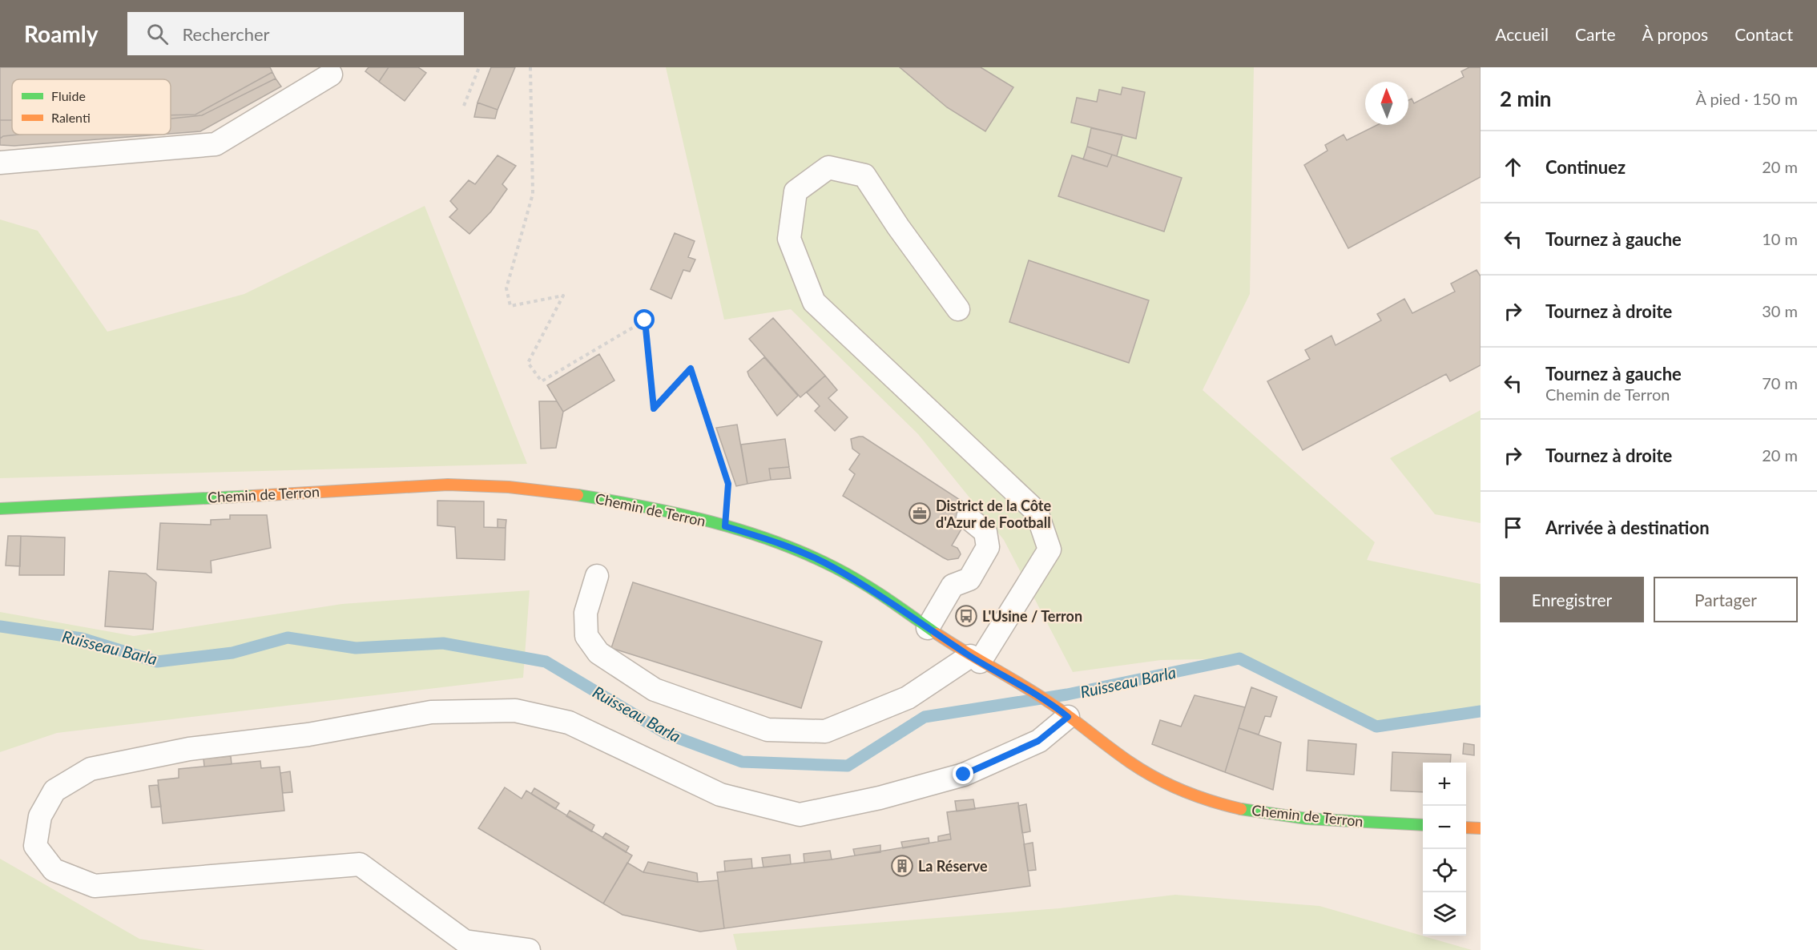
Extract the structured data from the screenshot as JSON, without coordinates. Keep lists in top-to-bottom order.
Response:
{
  "streets": {
    "street": ["Chemin de Terron"]
  },
  "water": ["Ruisseau Barla"],
  "places": {
    "office": ["District de la Côte d'Azur de Football"],
    "bus stop": ["L'Usine / Terron"],
    "building": ["La Réserve"]
  },
  "legend": ["Fluide", "Ralenti"],
  "north": "top",
  "page": {
    "header": "Roamly",
    "search": "Rechercher",
    "nav": [
      "Accueil",
      "Carte",
      "À propos",
      "Contact"
    ],
    "heading": ["2 min", "À pied · 150 m"],
    "list": [
      ["Continuez", "20 m"],
      ["Tournez à gauche", "10 m"],
      ["Tournez à droite", "30 m"],
      ["Tournez à gauche", "Chemin de Terron", "70 m"],
      ["Tournez à droite", "20 m"],
      "Arrivée à destination"
    ],
    "buttons": ["Enregistrer", "Partager"],
    "map_buttons": ["+", "−"]
  }
}
